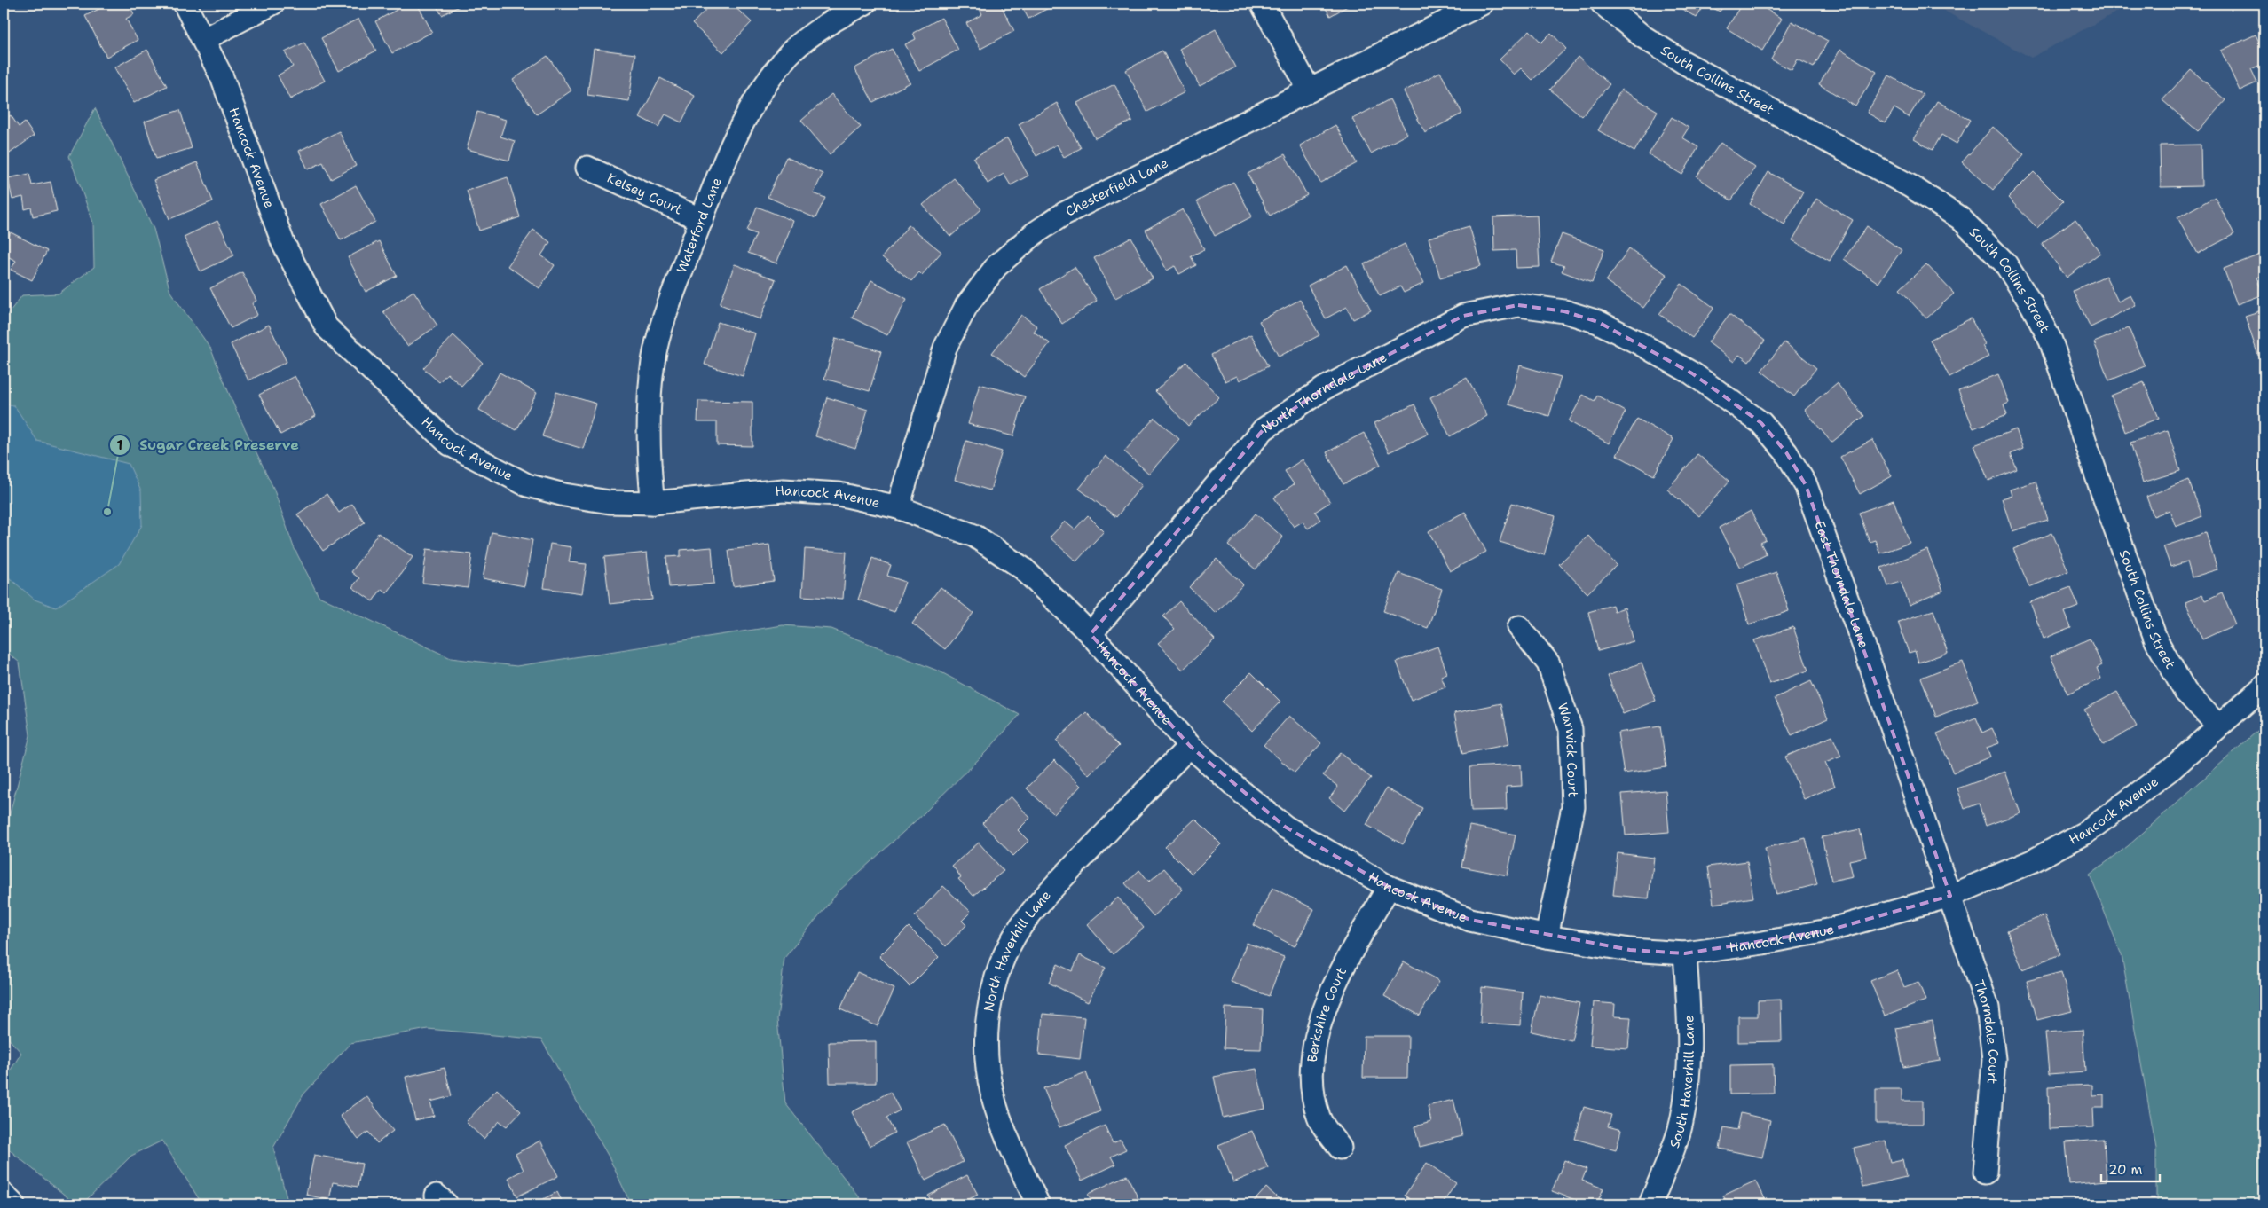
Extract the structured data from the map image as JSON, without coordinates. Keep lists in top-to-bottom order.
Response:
{
  "streets": {
    "street": [
      "South Collins Street",
      "Hancock Avenue",
      "Chesterfield Lane",
      "Kelsey Court",
      "Waterford Lane",
      "North Thorndale Lane",
      "East Thorndale Lane",
      "Warwick Court",
      "North Haverhill Lane",
      "Berkshire Court",
      "Thorndale Court",
      "South Haverhill Lane"
    ]
  },
  "crossings": [
    ["South Collins Street", "Hancock Avenue"],
    ["Hancock Avenue", "Chesterfield Lane"],
    ["Hancock Avenue", "Waterford Lane"],
    ["Hancock Avenue", "North Thorndale Lane"],
    ["Hancock Avenue", "East Thorndale Lane"],
    ["Hancock Avenue", "Warwick Court"],
    ["Hancock Avenue", "North Haverhill Lane"],
    ["Hancock Avenue", "Berkshire Court"],
    ["Hancock Avenue", "Thorndale Court"],
    ["Hancock Avenue", "South Haverhill Lane"],
    ["Kelsey Court", "Waterford Lane"],
    ["North Thorndale Lane", "East Thorndale Lane"],
    ["East Thorndale Lane", "Thorndale Court"]
  ],
  "places": ["Sugar Creek Preserve"],
  "scale_bar": "20 m"
}
